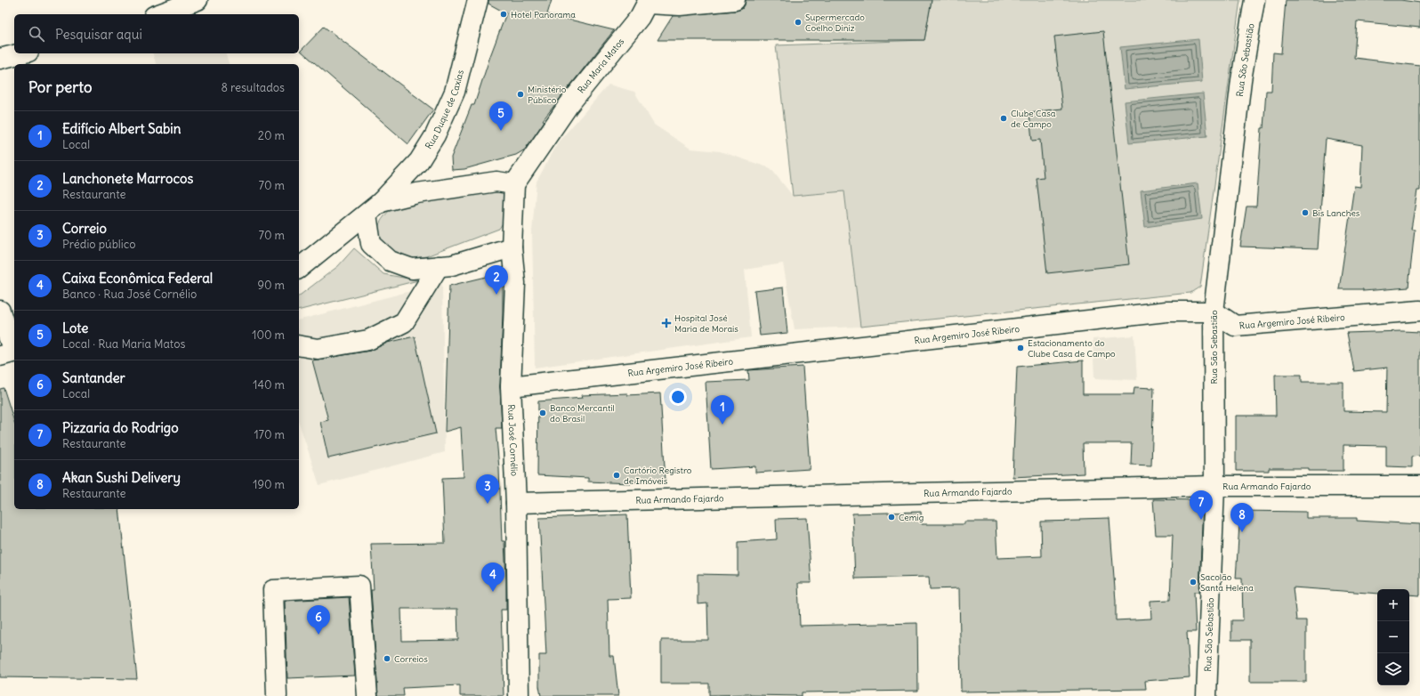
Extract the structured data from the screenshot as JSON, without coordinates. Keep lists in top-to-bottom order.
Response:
{
  "streets": {
    "street": [
      "Rua São Sebastião",
      "Rua Maria Matos",
      "Rua Duque de Caxias",
      "Rua Argemiro José Ribeiro",
      "Rua José Cornélio",
      "Rua Armando Fajardo"
    ]
  },
  "crossings": [
    ["Rua São Sebastião", "Rua Argemiro José Ribeiro"],
    ["Rua São Sebastião", "Rua Armando Fajardo"],
    ["Rua Maria Matos", "Rua José Cornélio"],
    ["Rua Argemiro José Ribeiro", "Rua José Cornélio"],
    ["Rua José Cornélio", "Rua Armando Fajardo"]
  ],
  "places": {
    "other": [
      "Hotel Panorama",
      "Supermercado Coelho Diniz",
      "Ministério Público",
      "Clube Casa de Campo",
      "Bis Lanches",
      "Estacionamento do Clube Casa de Campo",
      "Banco Mercantil do Brasil",
      "Cartório Registro de Imóveis",
      "Cemig",
      "Sacolão Santa Helena",
      "Correios"
    ],
    "health": ["Hospital José Maria de Morais"]
  },
  "page": {
    "search": "Pesquisar aqui",
    "heading": ["Por perto", "8 resultados"],
    "pins": [
      "5",
      "2",
      "1",
      "3",
      "7",
      "8",
      "4",
      "6"
    ],
    "list": [
      {
        "mark": "1",
        "name": "Edifício Albert Sabin",
        "note": "Local",
        "value": "20 m"
      },
      {
        "mark": "2",
        "name": "Lanchonete Marrocos",
        "note": "Restaurante",
        "value": "70 m"
      },
      {
        "mark": "3",
        "name": "Correio",
        "note": "Prédio público",
        "value": "70 m"
      },
      {
        "mark": "4",
        "name": "Caixa Econômica Federal",
        "note": "Banco · Rua José Cornélio",
        "value": "90 m"
      },
      {
        "mark": "5",
        "name": "Lote",
        "note": "Local · Rua Maria Matos",
        "value": "100 m"
      },
      {
        "mark": "6",
        "name": "Santander",
        "note": "Local",
        "value": "140 m"
      },
      {
        "mark": "7",
        "name": "Pizzaria do Rodrigo",
        "note": "Restaurante",
        "value": "170 m"
      },
      {
        "mark": "8",
        "name": "Akan Sushi Delivery",
        "note": "Restaurante",
        "value": "190 m"
      }
    ],
    "map_buttons": ["+", "−"]
  }
}
